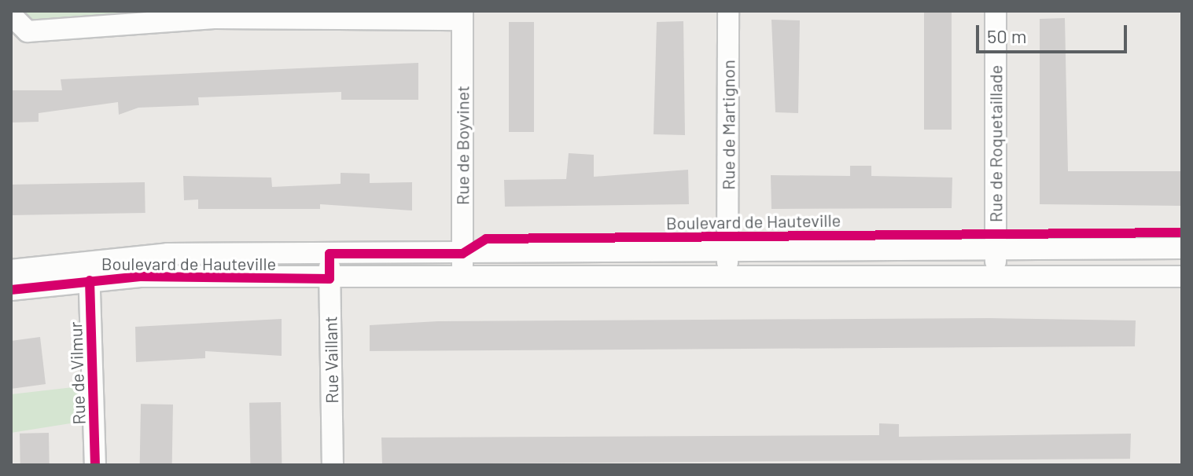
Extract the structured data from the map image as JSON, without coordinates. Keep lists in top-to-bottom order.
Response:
{
  "streets": {
    "street": [
      "Rue de Martignon",
      "Rue de Roquetaillade",
      "Rue de Boyvinet",
      "Boulevard de Hauteville",
      "Rue Vaillant",
      "Rue de Vilmur"
    ]
  },
  "crossings": [
    ["Rue de Martignon", "Boulevard de Hauteville"],
    ["Rue de Roquetaillade", "Boulevard de Hauteville"],
    ["Rue de Boyvinet", "Boulevard de Hauteville"],
    ["Boulevard de Hauteville", "Rue Vaillant"],
    ["Boulevard de Hauteville", "Rue de Vilmur"]
  ],
  "scale_bar": "50 m"
}
